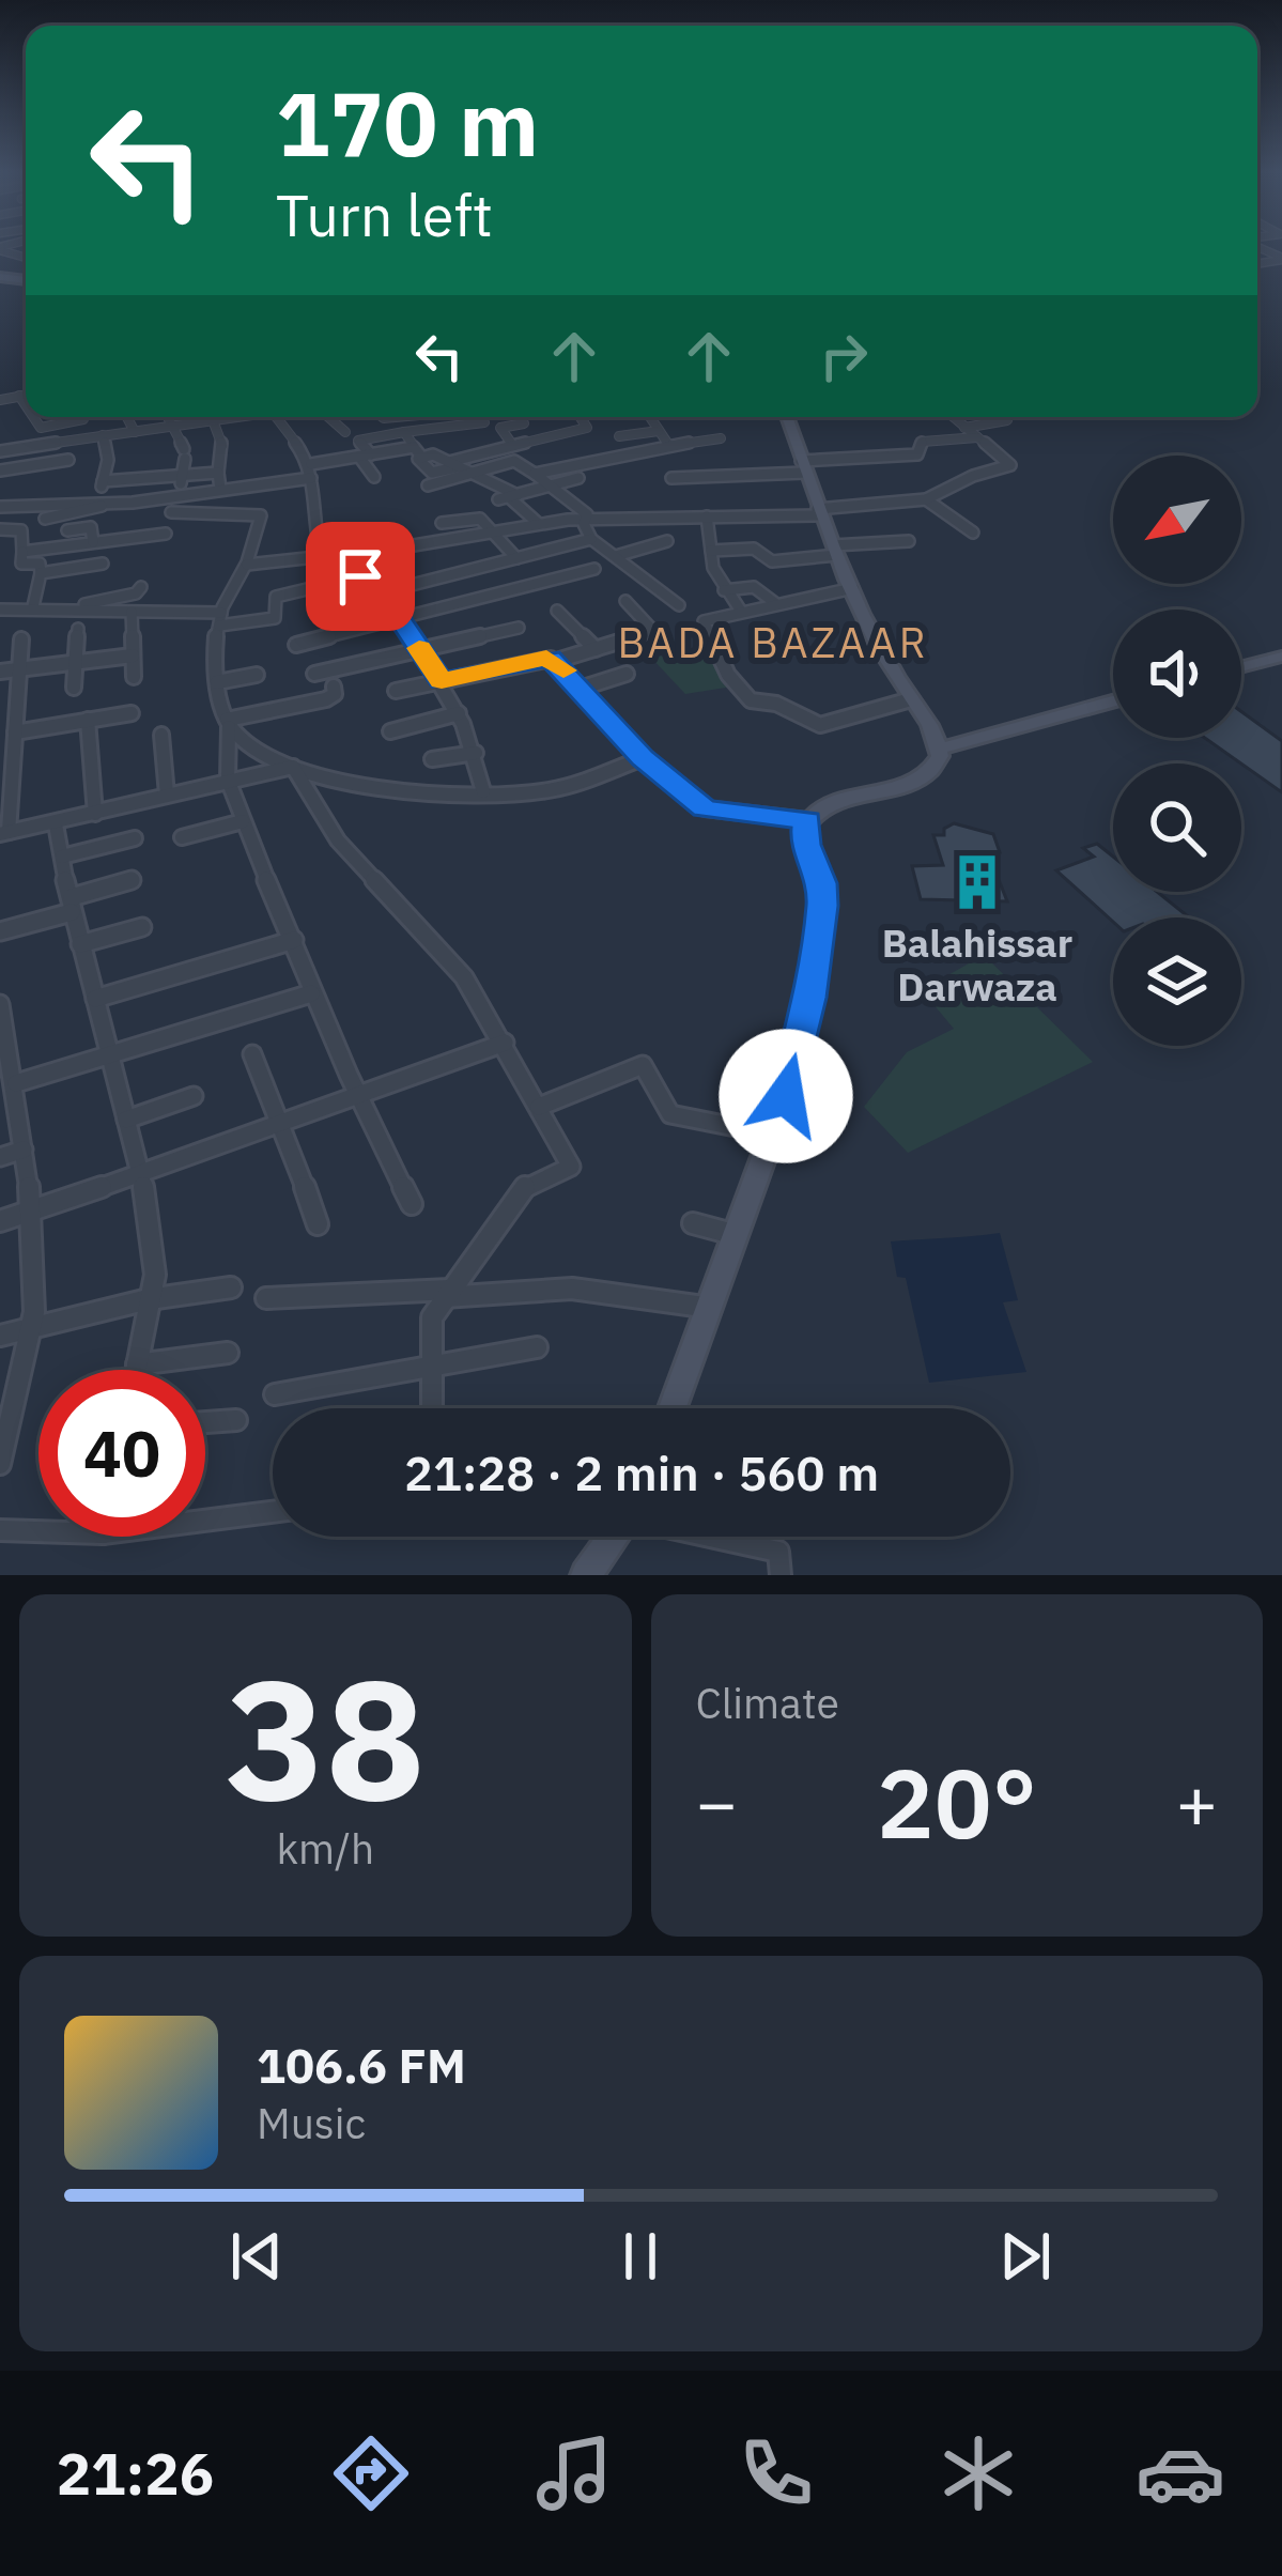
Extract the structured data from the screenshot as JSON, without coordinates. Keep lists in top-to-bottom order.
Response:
{
  "districts": ["BADA BAZAAR"],
  "places": {
    "building": ["Balahissar Darwaza"]
  },
  "north": "bottom left",
  "page": {
    "turn": ["170 m", "Turn left"],
    "limit": "40",
    "trip": "21:28 · 2 min · 560 m",
    "tile": [
      ["38", "km/h"],
      "Climate"
    ],
    "heat": ["−", "20°", "+"],
    "song": ["106.6 FM", "Music"],
    "tabs": "21:26"
  }
}
